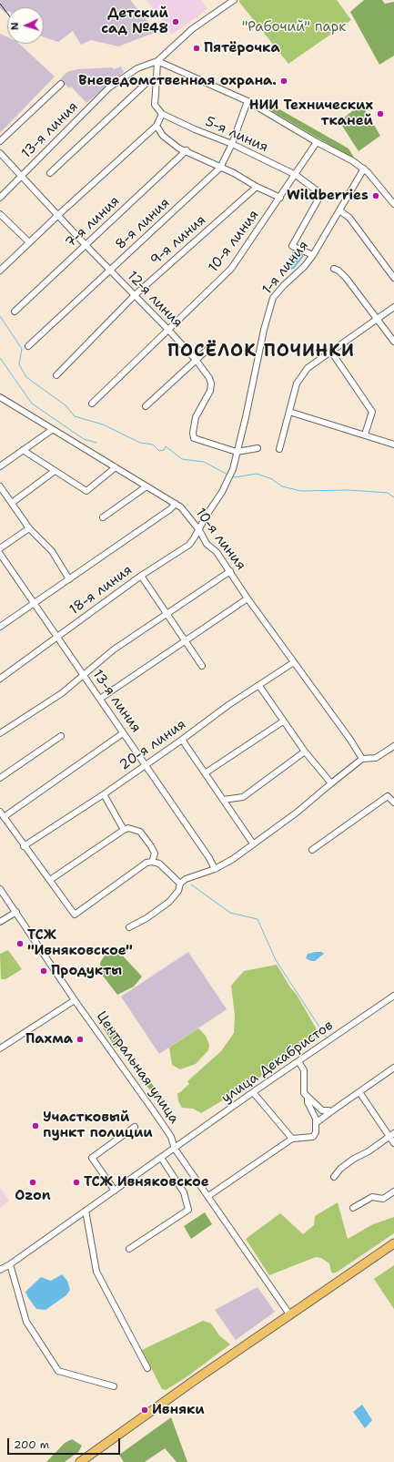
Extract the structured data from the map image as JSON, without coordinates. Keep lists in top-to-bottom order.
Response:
{
  "streets": {
    "street": [
      "13-я линия",
      "5-я линия",
      "7-я линия",
      "8-я линия",
      "9-я линия",
      "10-я линия",
      "1-я линия",
      "12-я линия",
      "18-я линия",
      "20-я линия",
      "улица Декабристов",
      "Центральная улица"
    ]
  },
  "crossings": [
    ["13-я линия", "12-я линия"],
    ["13-я линия", "18-я линия"],
    ["13-я линия", "20-я линия"],
    ["5-я линия", "8-я линия"],
    ["5-я линия", "10-я линия"],
    ["5-я линия", "1-я линия"],
    ["7-я линия", "12-я линия"],
    ["8-я линия", "12-я линия"],
    ["9-я линия", "12-я линия"],
    ["10-я линия", "12-я линия"],
    ["10-я линия", "18-я линия"],
    ["10-я линия", "20-я линия"],
    ["1-я линия", "12-я линия"],
    ["1-я линия", "18-я линия"],
    ["улица Декабристов", "Центральная улица"]
  ],
  "districts": ["ПОСЁЛОК ПОЧИНКИ"],
  "parks": ["\"Рабочий\" парк"],
  "places": [
    "Детский сад №48",
    "Пятёрочка",
    "Вневедомственная охрана.",
    "НИИ Технических тканей",
    "Wildberries",
    "ТСЖ \"Ивняковское\"",
    "Продукты",
    "Пахма",
    "Участковый пункт полиции",
    "Ozon",
    "ТСЖ Ивняковское",
    "Ивняки"
  ],
  "scale_bar": "200 m",
  "north": "left"
}
